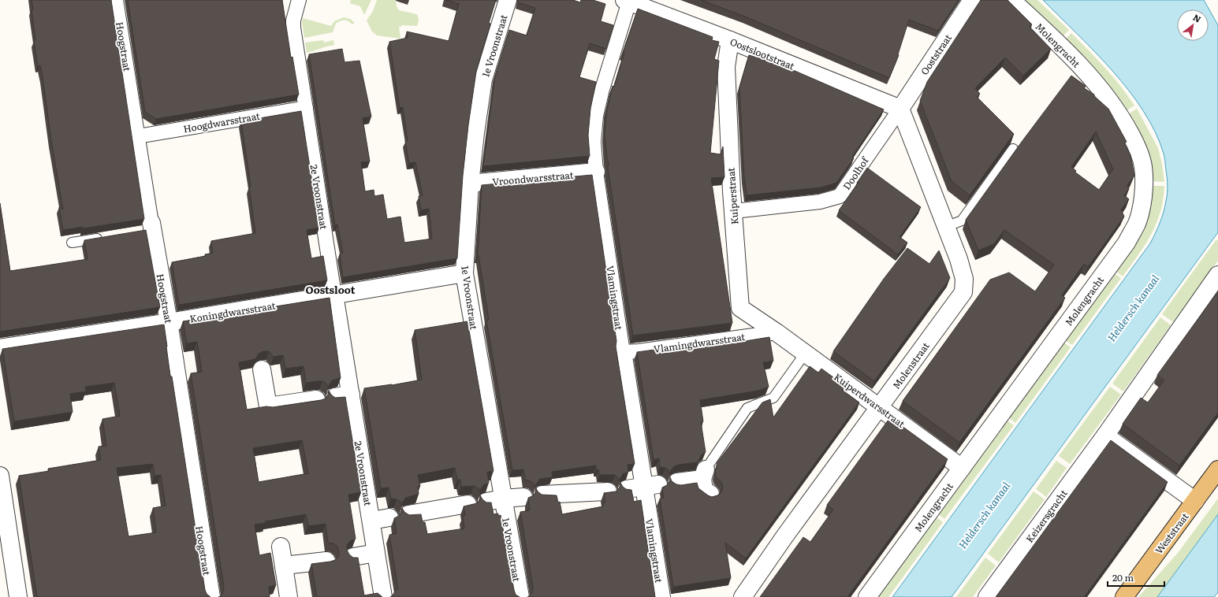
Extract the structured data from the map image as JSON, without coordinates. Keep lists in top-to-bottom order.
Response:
{
  "streets": {
    "main road": ["Weststraat"],
    "street": [
      "Molengracht",
      "1e Vroonstraat",
      "Hoogstraat",
      "Oostslootstraat",
      "Ooststraat",
      "Hoogdwarsstraat",
      "Doolhof",
      "Vroondwarsstraat",
      "Kuiperstraat",
      "2e Vroonstraat",
      "Vlamingstraat",
      "Koningdwarsstraat",
      "Vlamingdwarsstraat",
      "Molenstraat",
      "Kuiperdwarsstraat",
      "Keizersgracht"
    ]
  },
  "crossings": [
    ["Molengracht", "Kuiperdwarsstraat"],
    ["1e Vroonstraat", "Vroondwarsstraat"],
    ["1e Vroonstraat", "Koningdwarsstraat"],
    ["Hoogstraat", "Hoogdwarsstraat"],
    ["Hoogstraat", "Koningdwarsstraat"],
    ["Oostslootstraat", "Ooststraat"],
    ["Oostslootstraat", "Doolhof"],
    ["Oostslootstraat", "Kuiperstraat"],
    ["Oostslootstraat", "Vlamingstraat"],
    ["Oostslootstraat", "Molenstraat"],
    ["Ooststraat", "Doolhof"],
    ["Ooststraat", "Molenstraat"],
    ["Hoogdwarsstraat", "2e Vroonstraat"],
    ["Doolhof", "Kuiperstraat"],
    ["Doolhof", "Molenstraat"],
    ["Vroondwarsstraat", "Vlamingstraat"],
    ["Kuiperstraat", "Vlamingdwarsstraat"],
    ["Kuiperstraat", "Kuiperdwarsstraat"],
    ["2e Vroonstraat", "Koningdwarsstraat"],
    ["Vlamingstraat", "Vlamingdwarsstraat"],
    ["Vlamingdwarsstraat", "Kuiperdwarsstraat"],
    ["Molenstraat", "Kuiperdwarsstraat"]
  ],
  "districts": ["Oostsloot"],
  "water": ["Heldersch kanaal"],
  "scale_bar": "20 m",
  "north": "top right"
}
